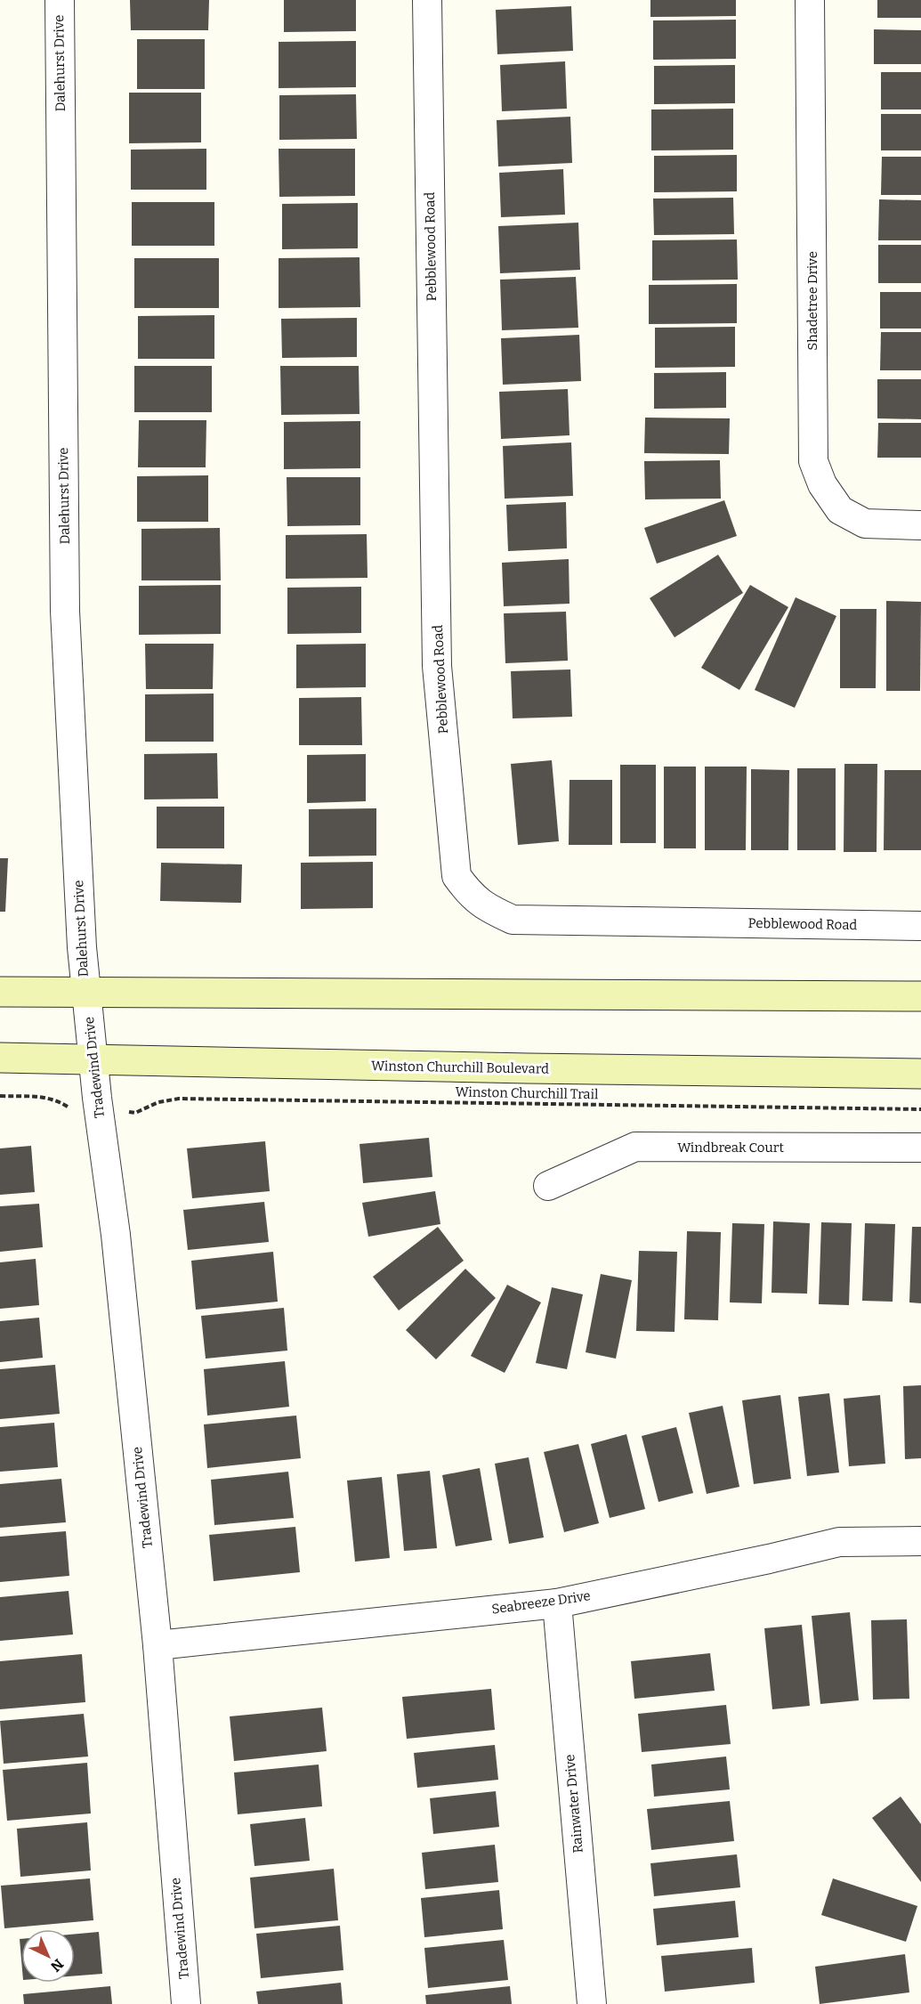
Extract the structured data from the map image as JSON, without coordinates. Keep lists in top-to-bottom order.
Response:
{
  "streets": {
    "main road": ["Winston Churchill Boulevard"],
    "street": [
      "Dalehurst Drive",
      "Pebblewood Road",
      "Shadetree Drive",
      "Tradewind Drive",
      "Windbreak Court",
      "Seabreeze Drive",
      "Rainwater Drive"
    ],
    "path": ["Winston Churchill Trail"]
  },
  "crossings": [
    ["Dalehurst Drive", "Tradewind Drive"],
    ["Tradewind Drive", "Winston Churchill Boulevard"],
    ["Tradewind Drive", "Seabreeze Drive"],
    ["Seabreeze Drive", "Rainwater Drive"]
  ],
  "north": "bottom right"
}
